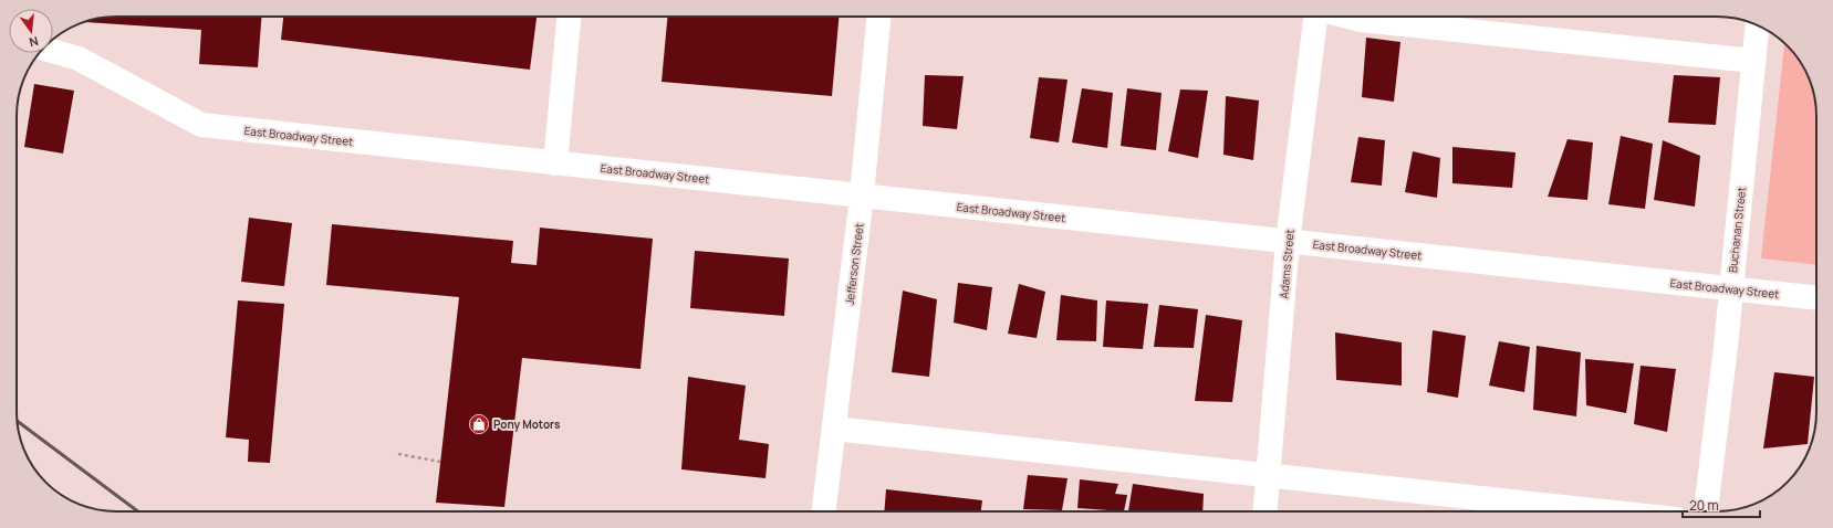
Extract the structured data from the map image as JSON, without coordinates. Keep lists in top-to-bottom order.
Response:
{
  "streets": {
    "street": [
      "East Broadway Street",
      "Buchanan Street",
      "Jefferson Street",
      "Adams Street"
    ]
  },
  "crossings": [
    ["East Broadway Street", "Buchanan Street"],
    ["East Broadway Street", "Jefferson Street"],
    ["East Broadway Street", "Adams Street"]
  ],
  "places": {
    "shop": ["Pony Motors"]
  },
  "scale_bar": "20 m",
  "north": "bottom"
}
